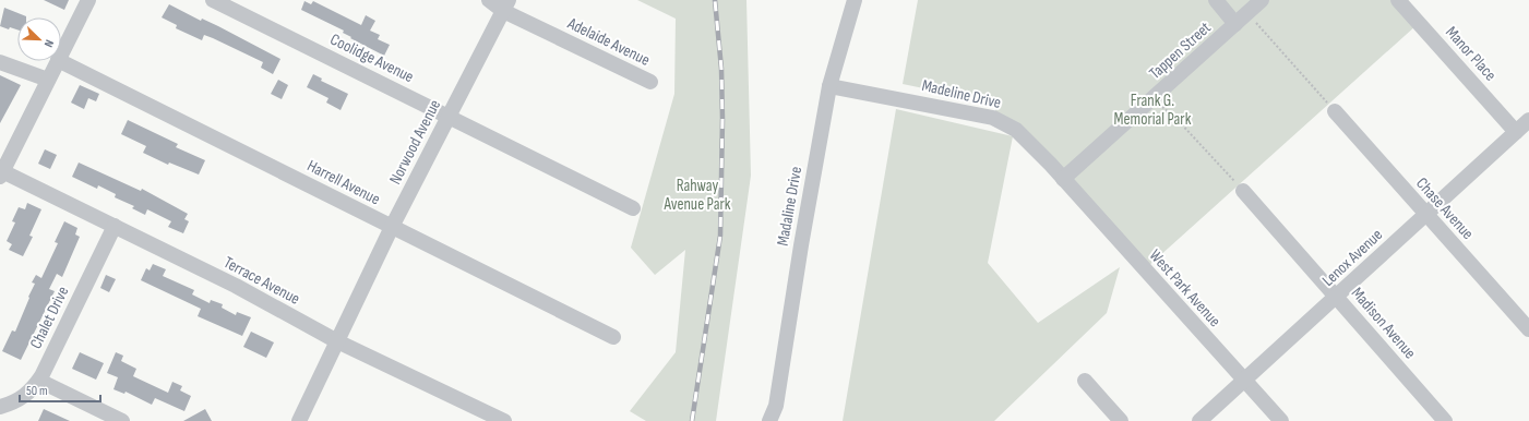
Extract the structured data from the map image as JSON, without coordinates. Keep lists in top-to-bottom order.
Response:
{
  "streets": {
    "street": [
      "Adelaide Avenue",
      "Tappen Street",
      "Manor Place",
      "Coolidge Avenue",
      "Madeline Drive",
      "Norwood Avenue",
      "Harrell Avenue",
      "Madaline Drive",
      "Chase Avenue",
      "Lenox Avenue",
      "Terrace Avenue",
      "West Park Avenue",
      "Chalet Drive",
      "Madison Avenue"
    ]
  },
  "crossings": [
    ["Adelaide Avenue", "Norwood Avenue"],
    ["Tappen Street", "Madeline Drive"],
    ["Tappen Street", "West Park Avenue"],
    ["Manor Place", "Lenox Avenue"],
    ["Coolidge Avenue", "Norwood Avenue"],
    ["Madeline Drive", "Madaline Drive"],
    ["Madeline Drive", "West Park Avenue"],
    ["Norwood Avenue", "Harrell Avenue"],
    ["Norwood Avenue", "Terrace Avenue"],
    ["Chase Avenue", "Lenox Avenue"],
    ["Lenox Avenue", "West Park Avenue"],
    ["Lenox Avenue", "Madison Avenue"],
    ["Terrace Avenue", "Chalet Drive"]
  ],
  "parks": ["Frank G. Memorial Park", "Rahway Avenue Park"],
  "scale_bar": "50 m",
  "north": "bottom right"
}
